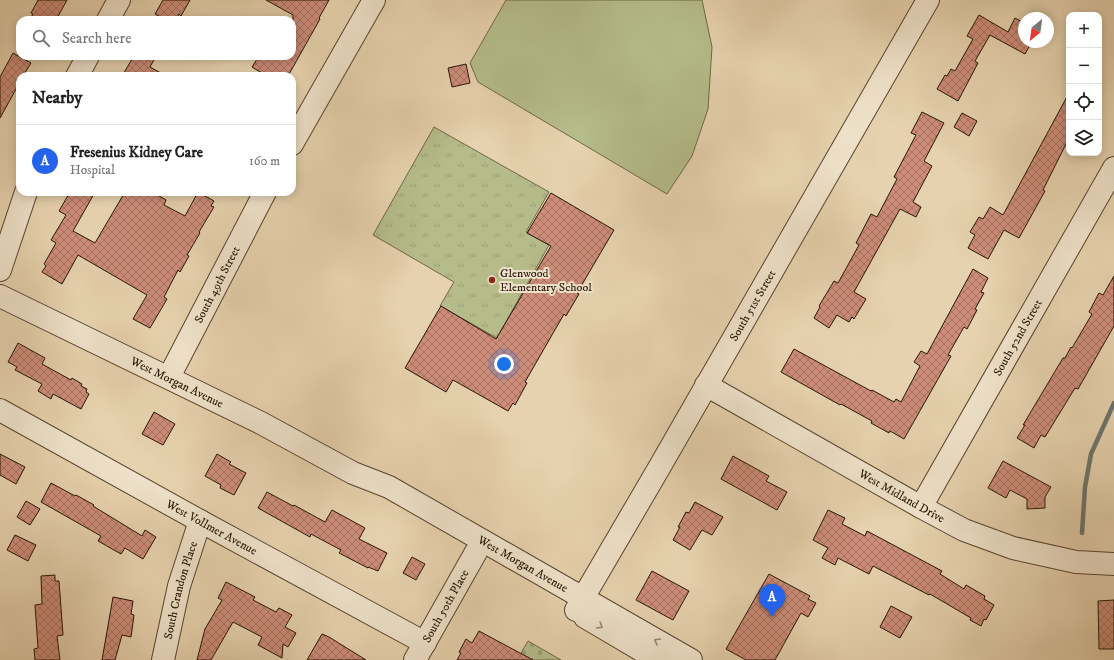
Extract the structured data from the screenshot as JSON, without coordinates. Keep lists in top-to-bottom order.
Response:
{
  "streets": {
    "street": [
      "South 49th Street",
      "South 51st Street",
      "South 52nd Street",
      "West Morgan Avenue",
      "West Midland Drive",
      "West Vollmer Avenue",
      "South Crandon Place",
      "South 50th Place"
    ]
  },
  "crossings": [
    ["South 49th Street", "West Morgan Avenue"],
    ["South 51st Street", "West Morgan Avenue"],
    ["South 51st Street", "West Midland Drive"],
    ["South 52nd Street", "West Midland Drive"],
    ["West Morgan Avenue", "South 50th Place"],
    ["West Vollmer Avenue", "South Crandon Place"],
    ["West Vollmer Avenue", "South 50th Place"]
  ],
  "places": ["Glenwood Elementary School"],
  "north": "bottom left",
  "page": {
    "map_buttons": ["+", "−"],
    "search": "Search here",
    "heading": "Nearby",
    "list": [
      {
        "mark": "A",
        "name": "Fresenius Kidney Care",
        "note": "Hospital",
        "value": "160 m"
      }
    ],
    "pins": "A"
  }
}
